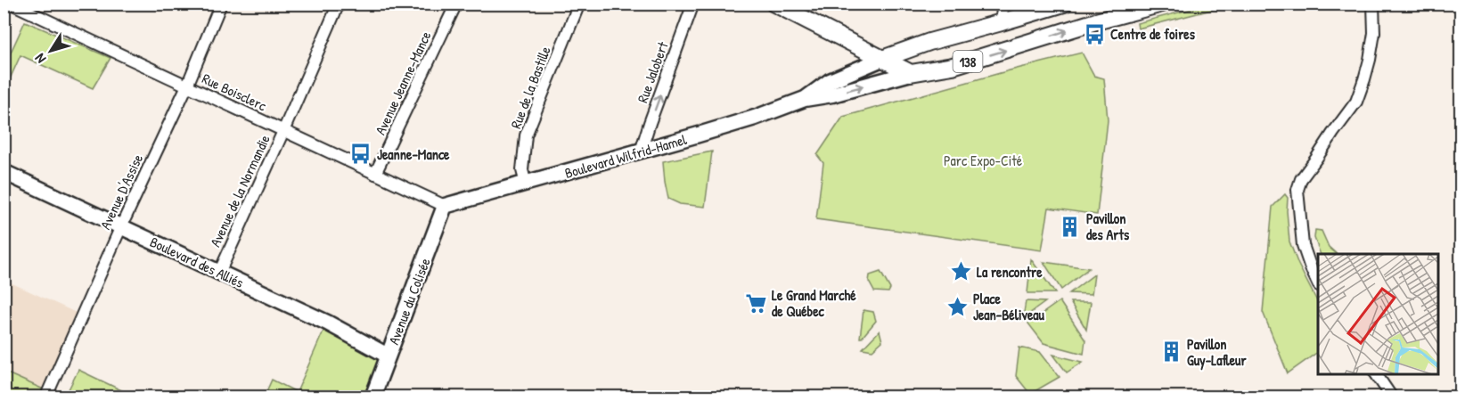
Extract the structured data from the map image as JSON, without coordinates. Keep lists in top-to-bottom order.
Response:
{
  "streets": {
    "main road": ["138", "Boulevard Wilfrid-Hamel"],
    "street": [
      "Rue Jalobert",
      "Avenue Jeanne-Mance",
      "Rue de la Bastille",
      "Rue Boisclerc",
      "Avenue de la Normandie",
      "Avenue D'Assise",
      "Boulevard des Alliés",
      "Avenue du Colisée"
    ]
  },
  "crossings": [
    ["Rue Jalobert", "Boulevard Wilfrid-Hamel"],
    ["Avenue Jeanne-Mance", "Rue Boisclerc"],
    ["Rue de la Bastille", "Boulevard Wilfrid-Hamel"],
    ["Rue Boisclerc", "Boulevard Wilfrid-Hamel"],
    ["Rue Boisclerc", "Avenue de la Normandie"],
    ["Rue Boisclerc", "Avenue D'Assise"],
    ["Rue Boisclerc", "Avenue du Colisée"],
    ["Boulevard Wilfrid-Hamel", "Avenue du Colisée"],
    ["Avenue de la Normandie", "Boulevard des Alliés"],
    ["Avenue D'Assise", "Boulevard des Alliés"],
    ["Boulevard des Alliés", "Avenue du Colisée"]
  ],
  "one_way": ["Rue Jalobert", "Boulevard Wilfrid-Hamel"],
  "parks": ["Parc Expo-Cité"],
  "places": {
    "bus stop": ["Centre de foires", "Jeanne-Mance"],
    "building": ["Pavillon des Arts", "Pavillon Guy-Lafleur"],
    "place": ["La rencontre", "Place Jean-Béliveau"],
    "supermarket": ["Le Grand Marché de Québec"]
  },
  "north": "bottom left"
}
